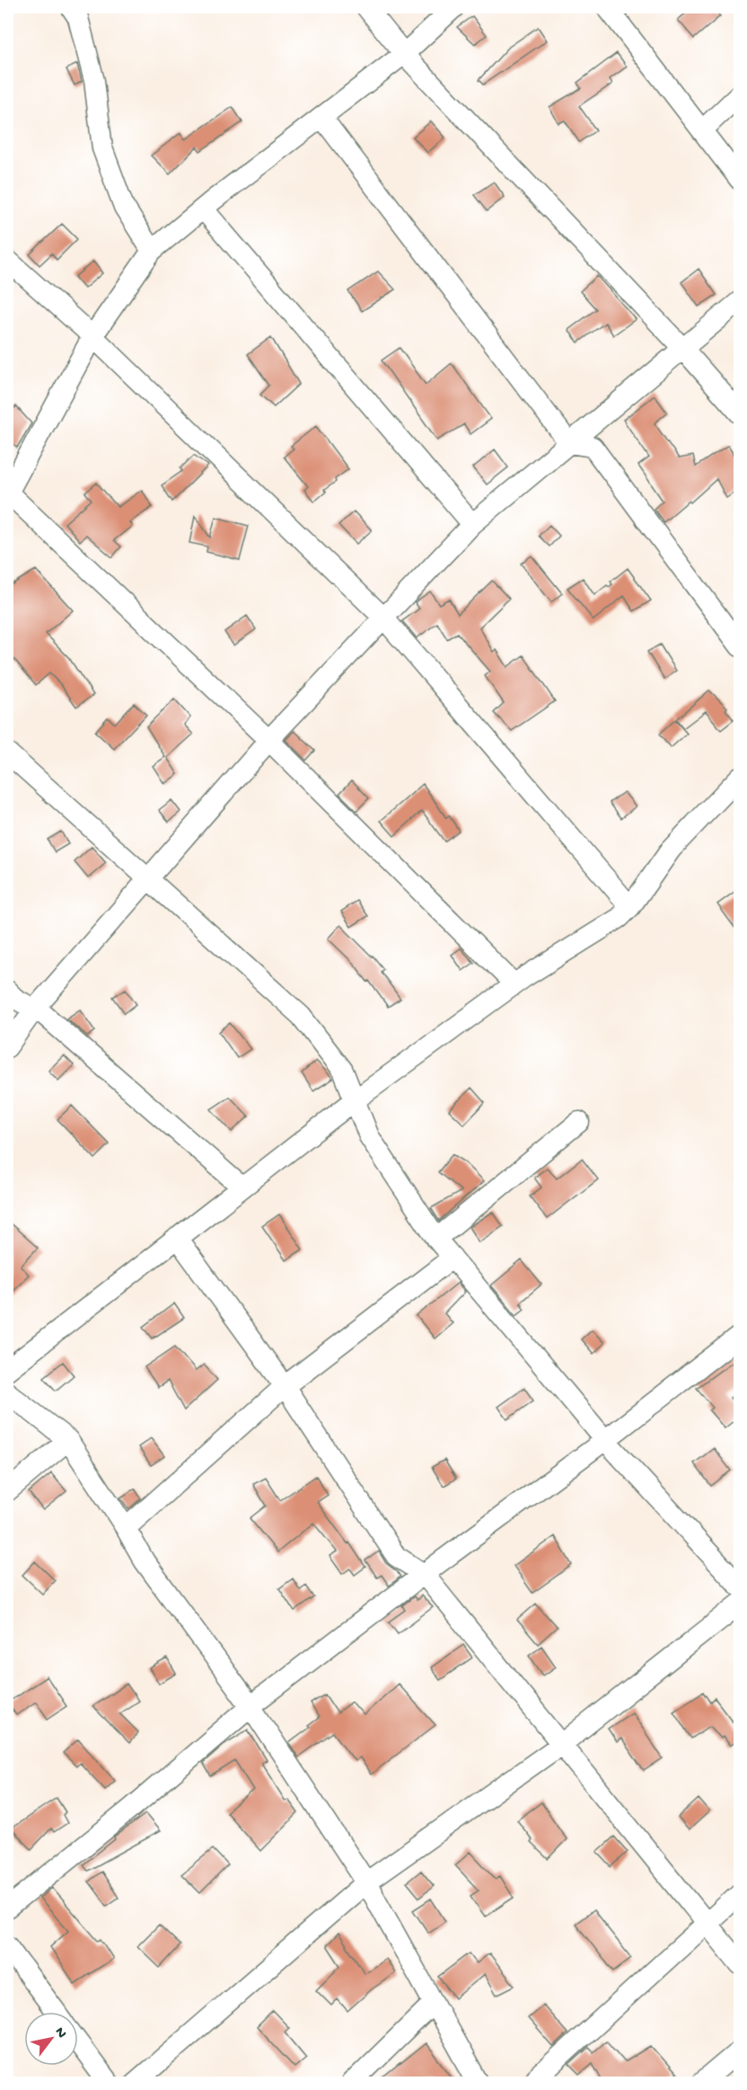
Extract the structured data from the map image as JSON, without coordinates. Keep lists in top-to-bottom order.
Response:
{
  "north": "top right"
}
